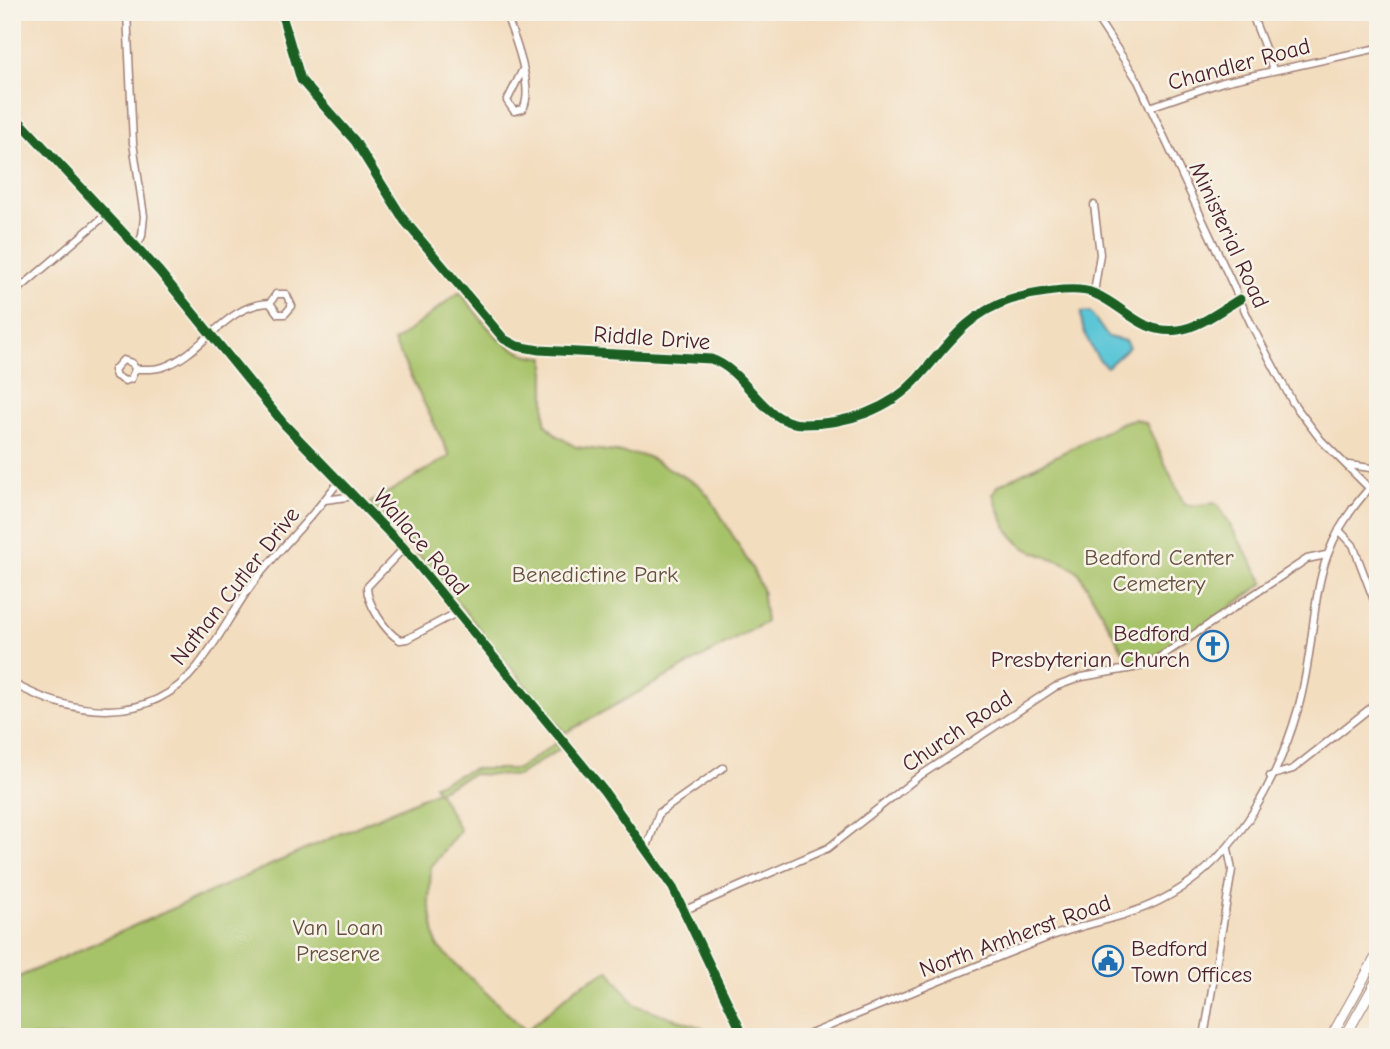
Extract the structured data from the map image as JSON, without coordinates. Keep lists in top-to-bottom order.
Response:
{
  "streets": {
    "street": [
      "Chandler Road",
      "Ministerial Road",
      "Riddle Drive",
      "Wallace Road",
      "Nathan Cutler Drive",
      "Church Road",
      "North Amherst Road"
    ]
  },
  "crossings": [
    ["Chandler Road", "Ministerial Road"],
    ["Ministerial Road", "North Amherst Road"],
    ["Wallace Road", "Nathan Cutler Drive"],
    ["Wallace Road", "Church Road"],
    ["Church Road", "North Amherst Road"]
  ],
  "parks": ["Bedford Center Cemetery", "Benedictine Park", "Van Loan Preserve"],
  "places": {
    "church": ["Bedford Presbyterian Church"],
    "public building": ["Bedford Town Offices"]
  }
}
